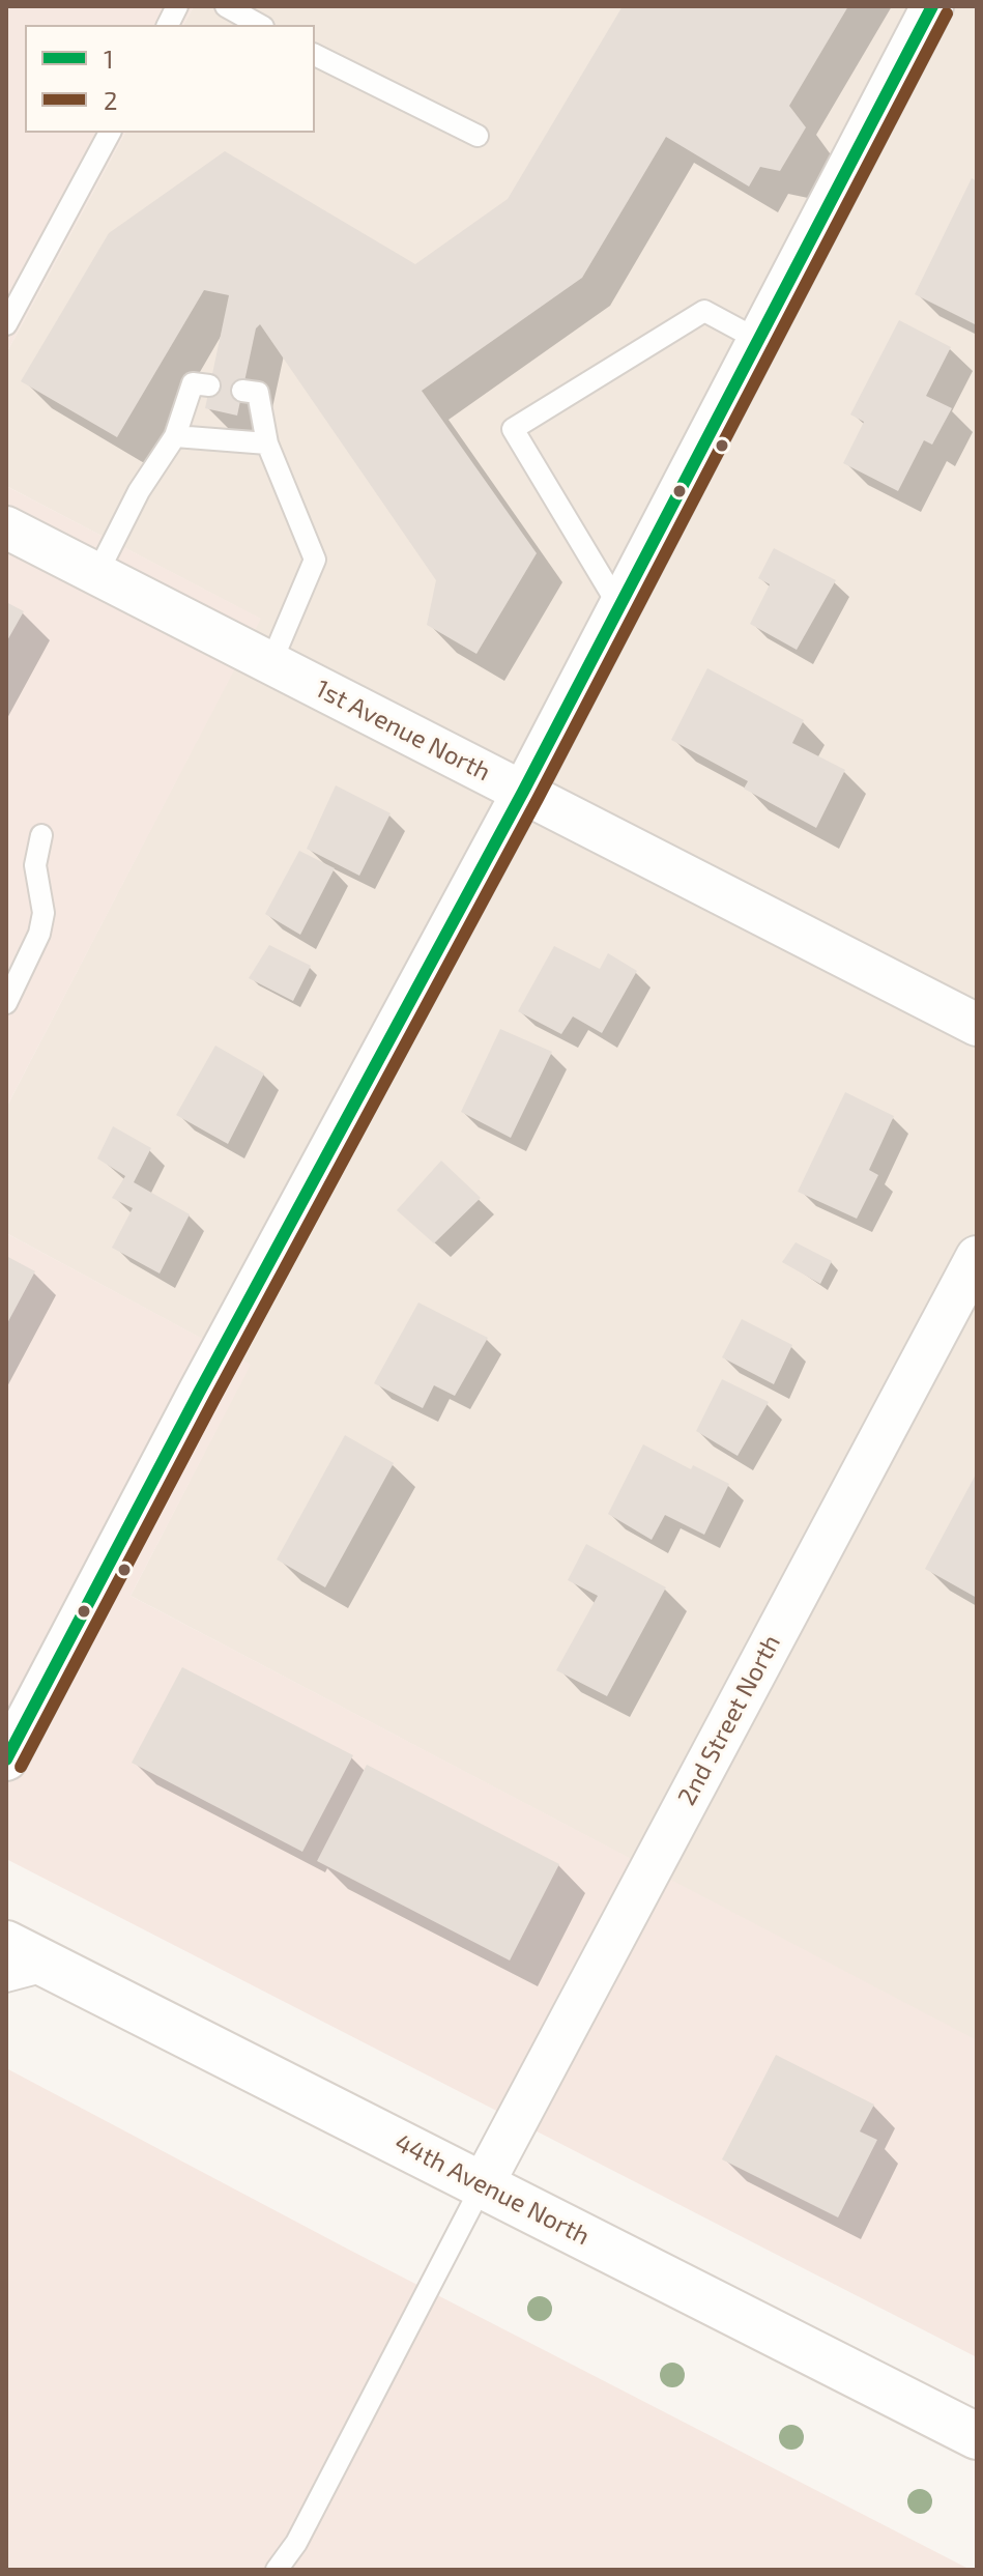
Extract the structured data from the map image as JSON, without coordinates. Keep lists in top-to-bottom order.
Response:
{
  "streets": {
    "main road": ["44th Avenue North"],
    "street": ["1st Avenue North", "2nd Street North"]
  },
  "crossings": [
    ["2nd Street North", "44th Avenue North"]
  ],
  "lines": ["transit line 1", "transit line 2"],
  "legend": ["1", "2"]
}
